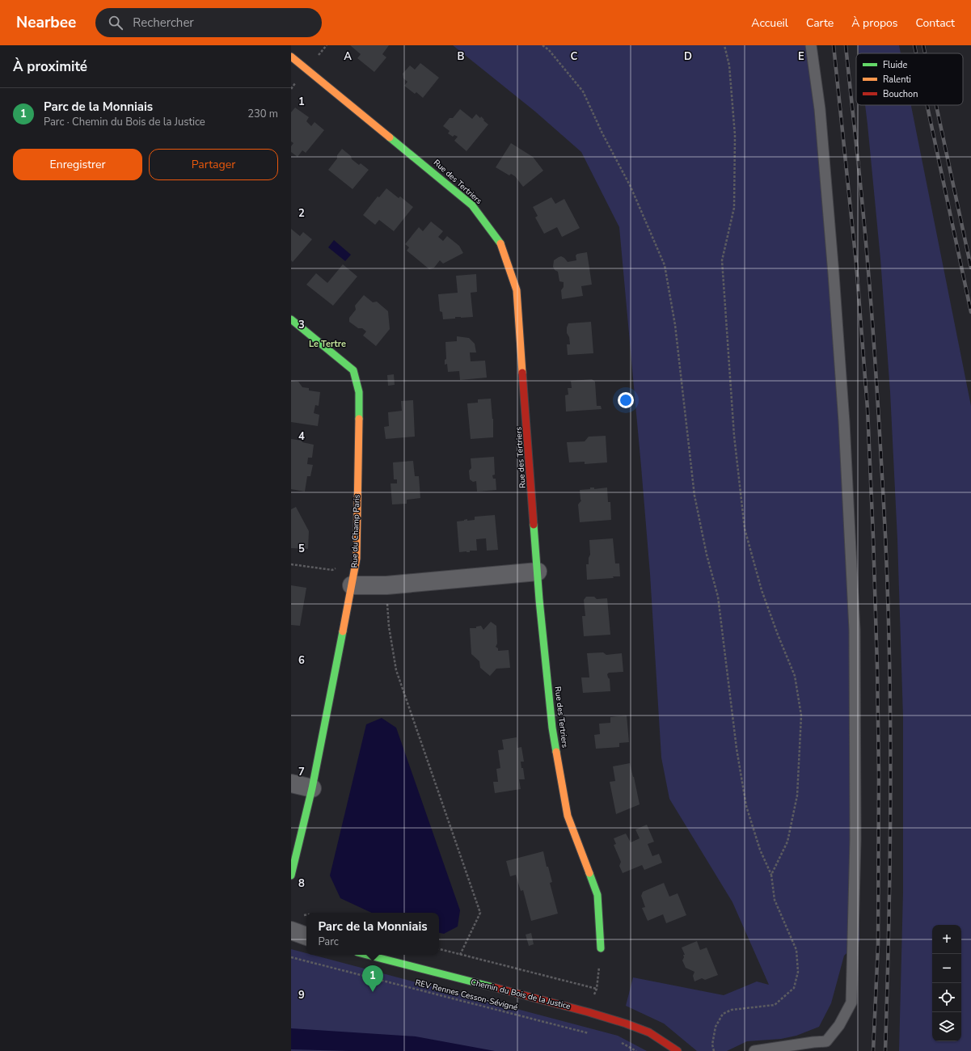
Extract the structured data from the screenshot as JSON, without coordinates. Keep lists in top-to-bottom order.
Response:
{
  "streets": {
    "street": ["Rue des Tertriers", "Rue du Champ Paris", "Chemin du Bois de la Justice"],
    "path": ["REV Rennes Cesson-Sévigné"]
  },
  "districts": ["Le Tertre"],
  "legend": ["Fluide", "Ralenti", "Bouchon"],
  "page": {
    "header": "Nearbee",
    "search": "Rechercher",
    "nav": [
      "Accueil",
      "Carte",
      "À propos",
      "Contact"
    ],
    "heading": "À proximité",
    "list": [
      {
        "mark": "1",
        "name": "Parc de la Monniais",
        "note": "Parc · Chemin du Bois de la Justice",
        "value": "230 m"
      }
    ],
    "buttons": ["Enregistrer", "Partager"],
    "popup": ["Parc de la Monniais", "Parc"],
    "map_buttons": ["+", "−"],
    "pins": "1"
  },
  "grid": {
    "columns": [
      "A",
      "B",
      "C",
      "D",
      "E"
    ],
    "rows": [
      "1",
      "2",
      "3",
      "4",
      "5",
      "6",
      "7",
      "8",
      "9"
    ]
  }
}
